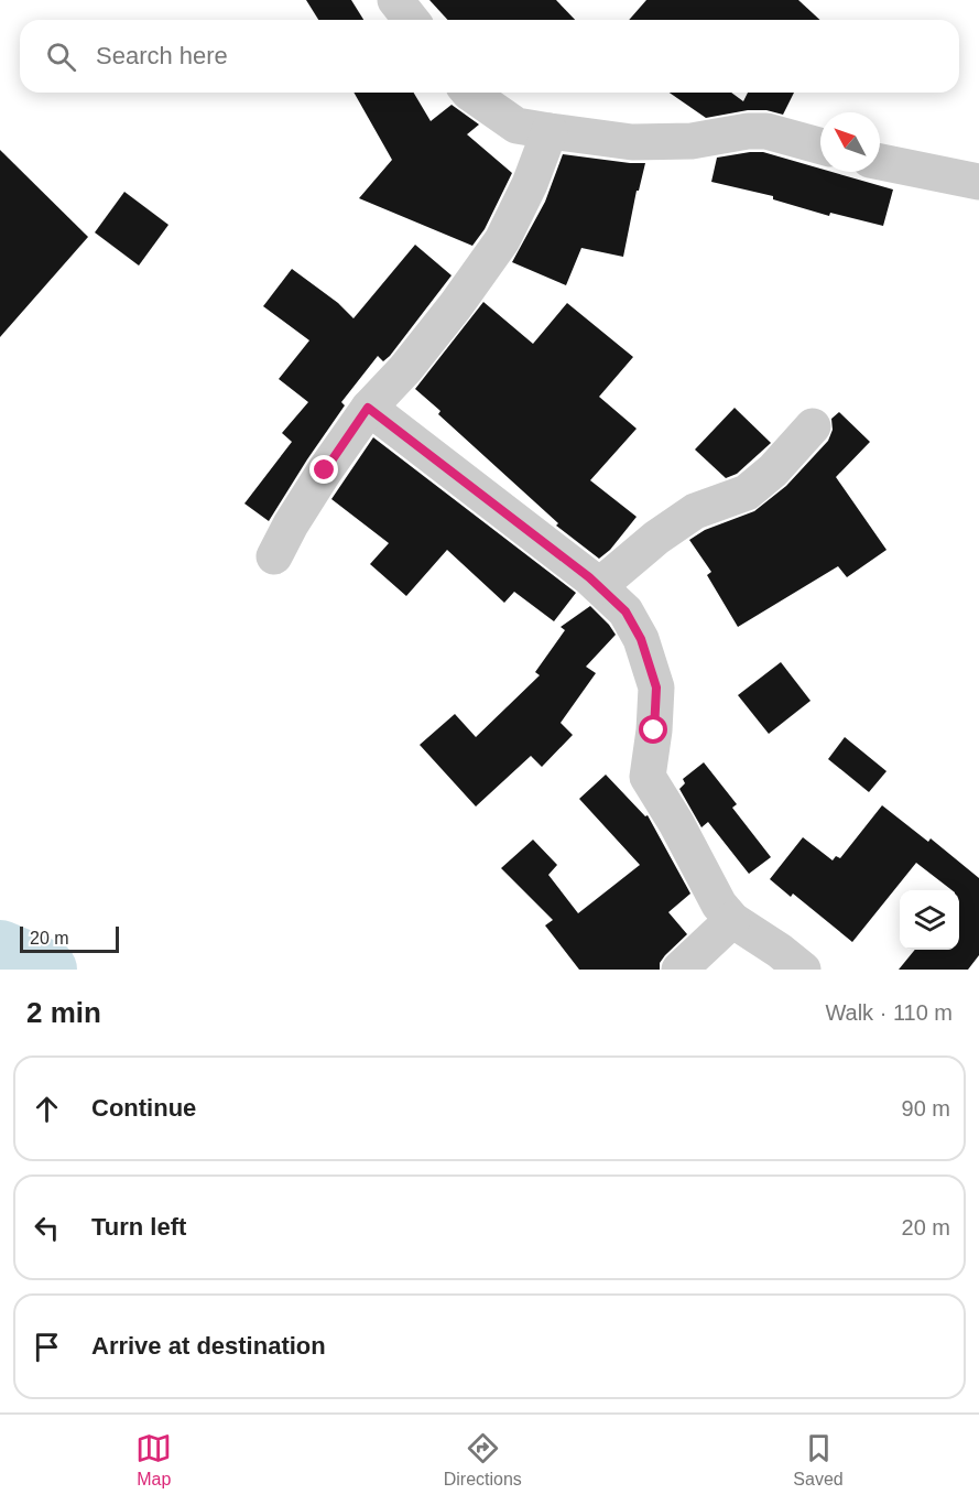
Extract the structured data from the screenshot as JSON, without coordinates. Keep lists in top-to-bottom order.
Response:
{
  "scale_bar": "20 m",
  "north": "top left",
  "page": {
    "search": "Search here",
    "scale": "20 m",
    "heading": ["2 min", "Walk · 110 m"],
    "list": [
      ["Continue", "90 m"],
      ["Turn left", "20 m"],
      "Arrive at destination"
    ],
    "nav": ["Map", "Directions", "Saved"]
  }
}
